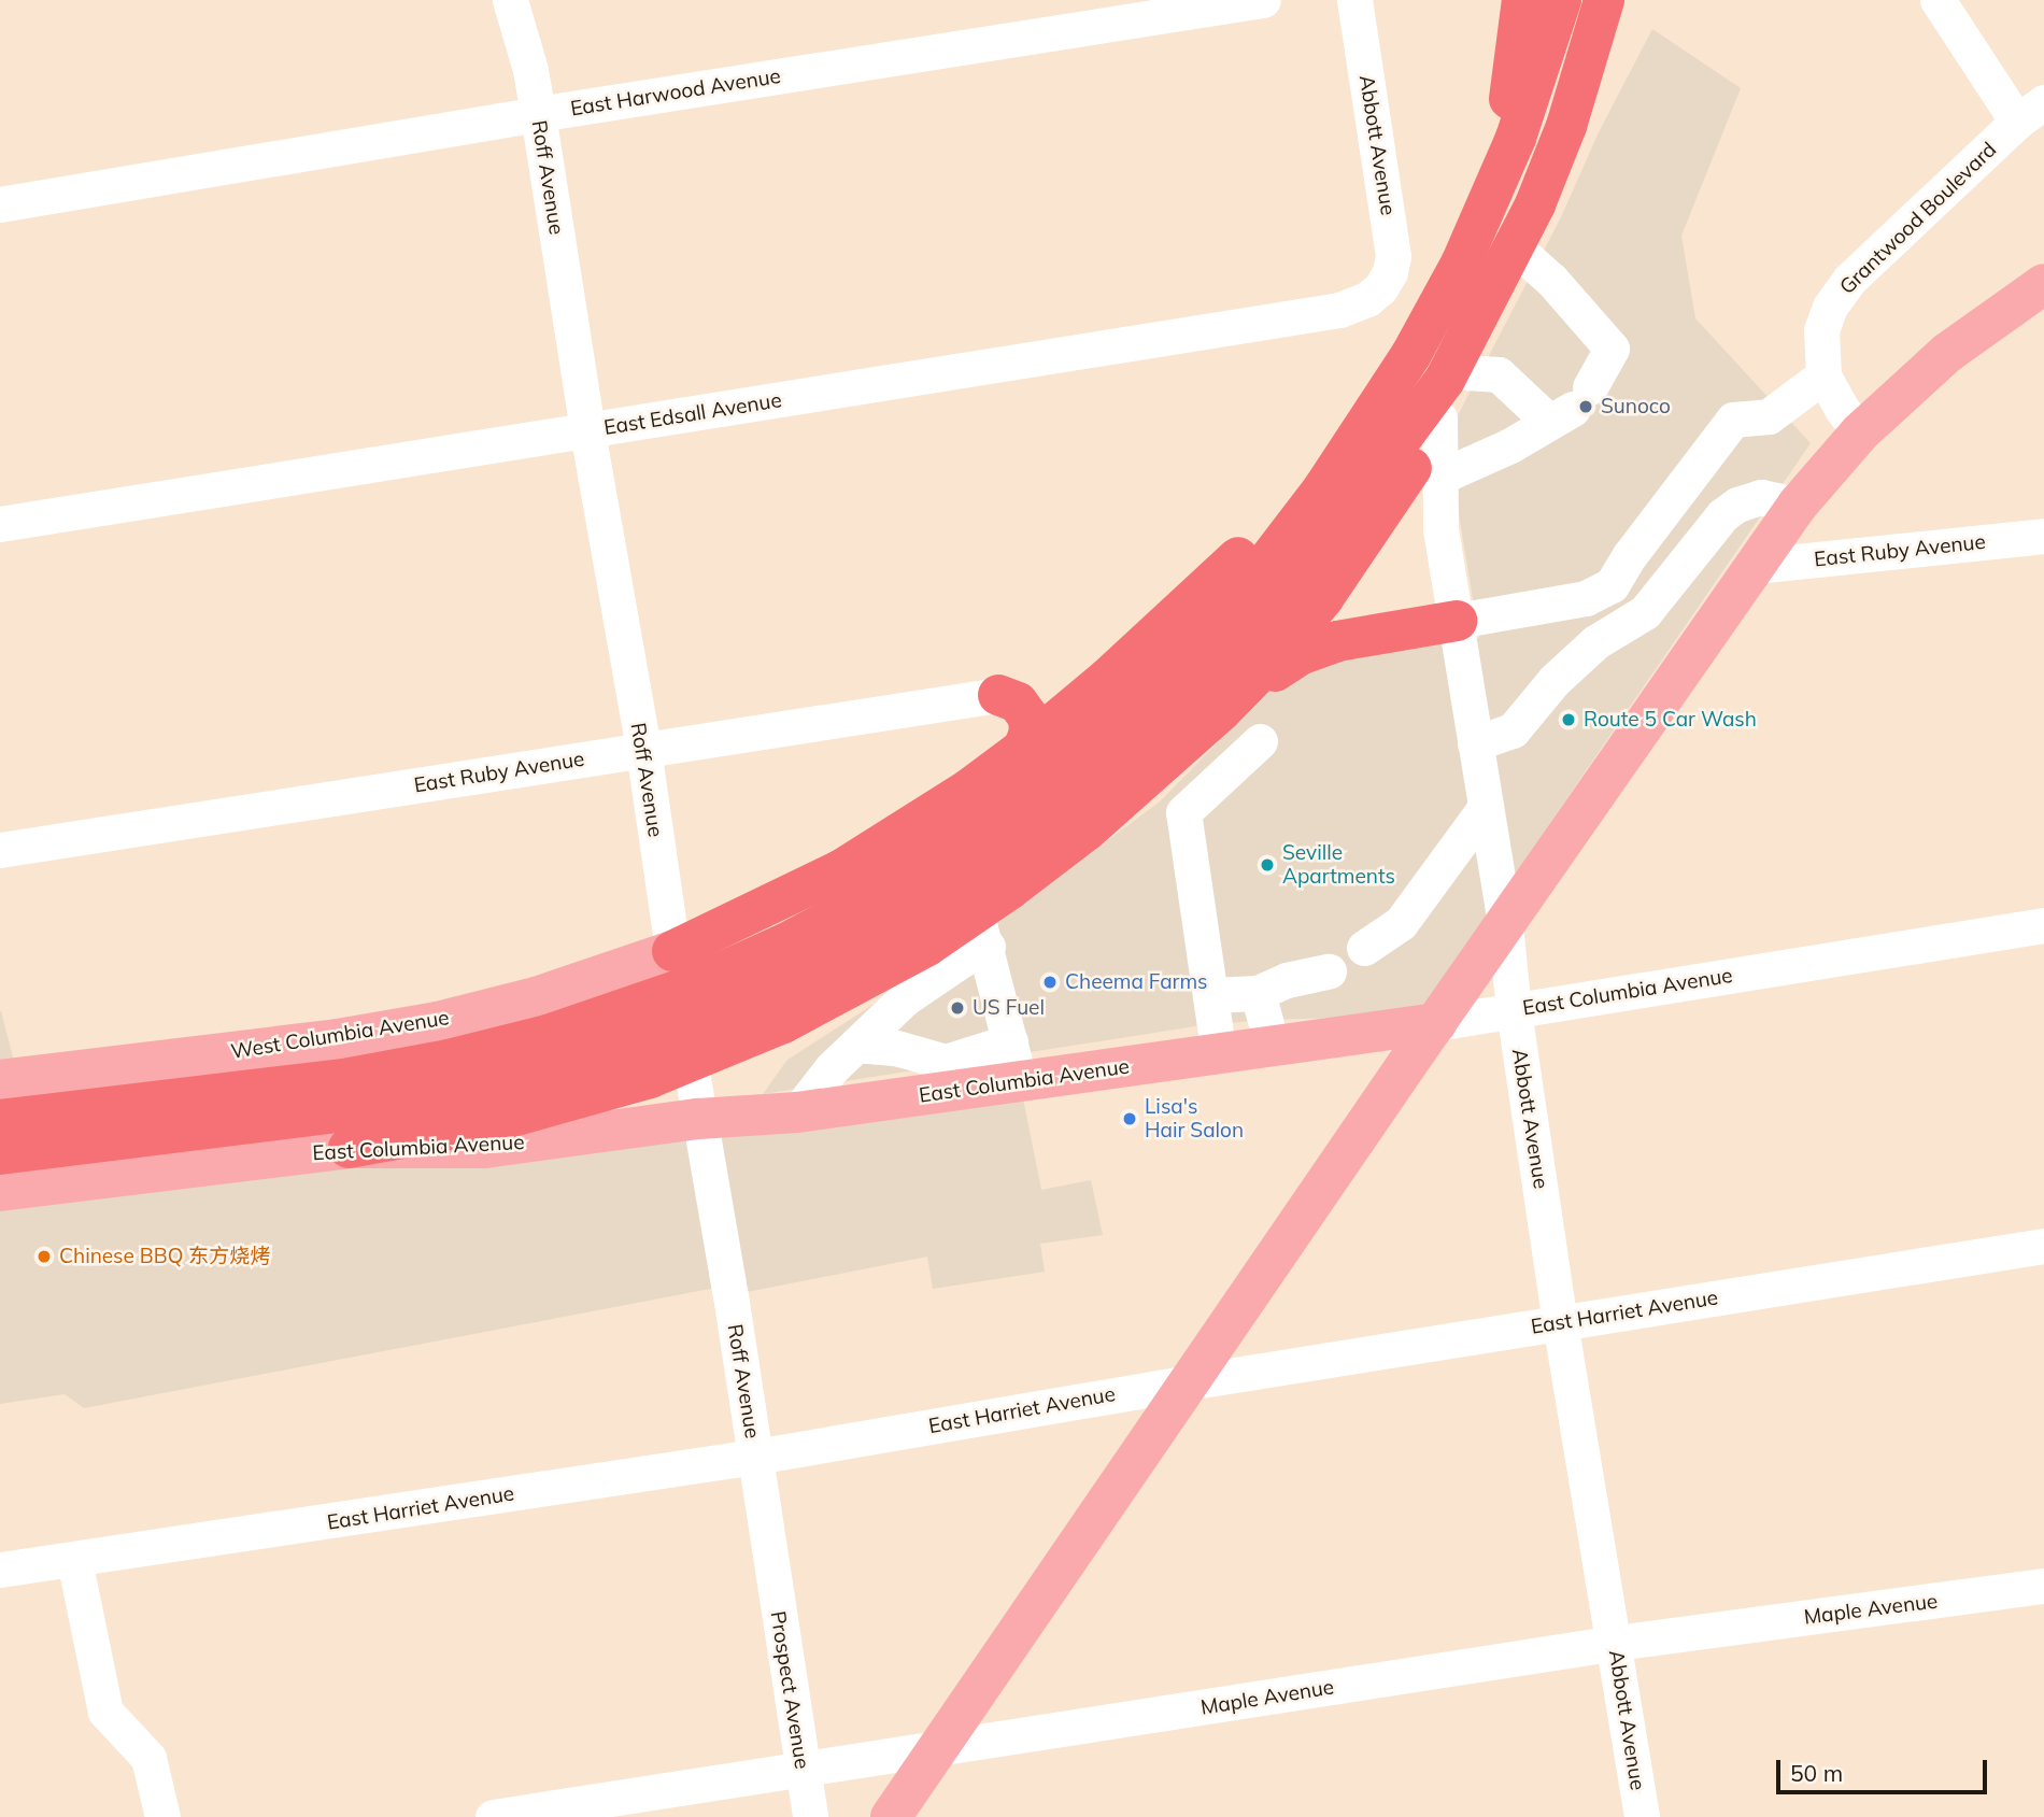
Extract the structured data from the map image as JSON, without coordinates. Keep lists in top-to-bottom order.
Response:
{
  "streets": {
    "main road": ["East Columbia Avenue", "West Columbia Avenue"],
    "street": [
      "East Harwood Avenue",
      "Abbott Avenue",
      "Roff Avenue",
      "Grantwood Boulevard",
      "East Edsall Avenue",
      "East Ruby Avenue",
      "East Harriet Avenue",
      "Maple Avenue",
      "Prospect Avenue"
    ]
  },
  "crossings": [
    ["East Harwood Avenue", "Roff Avenue"],
    ["Abbott Avenue", "East Edsall Avenue"],
    ["Abbott Avenue", "East Columbia Avenue"],
    ["Abbott Avenue", "East Harriet Avenue"],
    ["Abbott Avenue", "Maple Avenue"],
    ["Roff Avenue", "East Edsall Avenue"],
    ["Roff Avenue", "East Ruby Avenue"],
    ["Roff Avenue", "East Columbia Avenue"],
    ["Roff Avenue", "West Columbia Avenue"],
    ["Roff Avenue", "East Harriet Avenue"],
    ["Roff Avenue", "Prospect Avenue"],
    ["Maple Avenue", "Prospect Avenue"]
  ],
  "places": [
    "Sunoco",
    "Route 5 Car Wash",
    "Seville Apartments",
    "Cheema Farms",
    "US Fuel",
    "Lisa's Hair Salon",
    "Chinese BBQ 东方烧烤"
  ],
  "scale_bar": "50 m"
}
